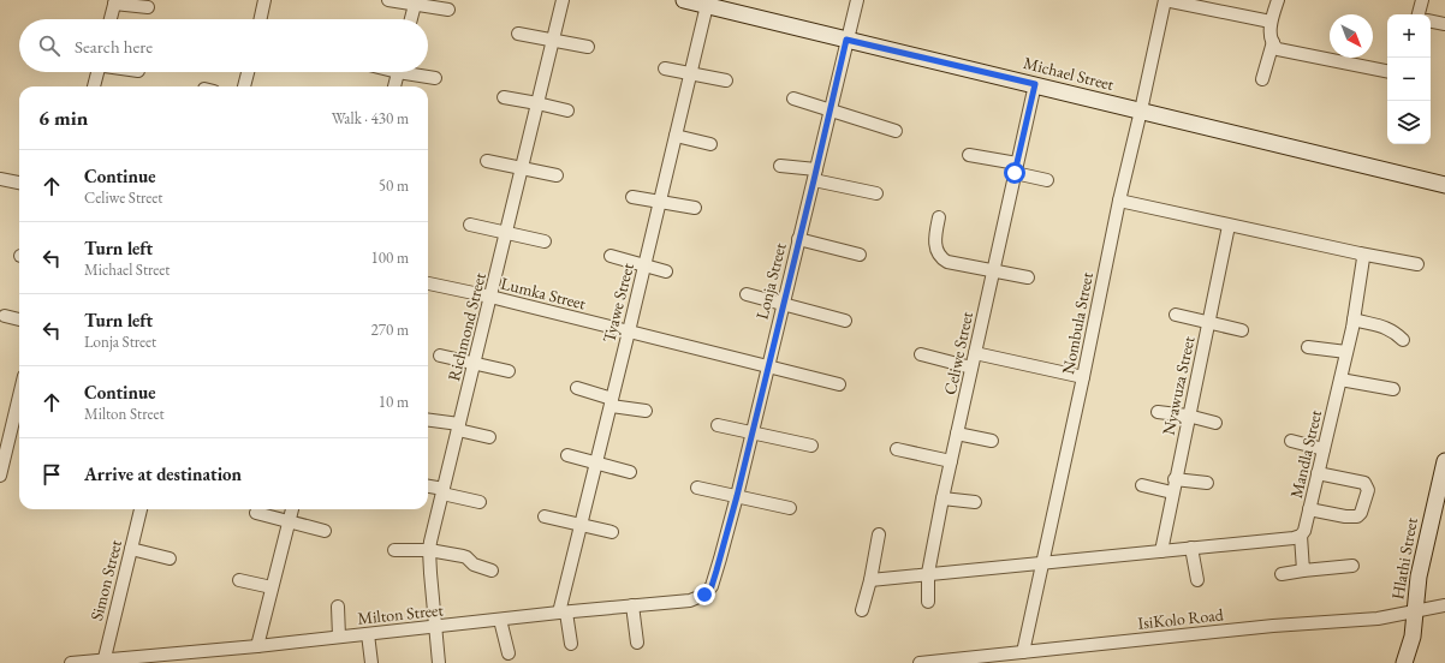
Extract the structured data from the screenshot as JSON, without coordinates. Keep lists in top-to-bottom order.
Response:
{
  "streets": {
    "street": [
      "Michael Street",
      "Lonja Street",
      "Lumka Street",
      "Tyawe Street",
      "Nombula Street",
      "Richmond Street",
      "Celiwe Street",
      "Nyawuza Street",
      "Mandla Street",
      "Hlathi Street",
      "Simon Street",
      "Milton Street",
      "IsiKolo Road"
    ]
  },
  "crossings": [
    ["Michael Street", "Lonja Street"],
    ["Michael Street", "Tyawe Street"],
    ["Michael Street", "Nombula Street"],
    ["Michael Street", "Celiwe Street"],
    ["Lonja Street", "Lumka Street"],
    ["Lonja Street", "Milton Street"],
    ["Lumka Street", "Tyawe Street"],
    ["Lumka Street", "Richmond Street"],
    ["Tyawe Street", "Milton Street"],
    ["Nombula Street", "IsiKolo Road"],
    ["Richmond Street", "Milton Street"],
    ["Hlathi Street", "IsiKolo Road"],
    ["Simon Street", "Milton Street"]
  ],
  "north": "bottom right",
  "page": {
    "map_buttons": ["+", "−"],
    "search": "Search here",
    "heading": ["6 min", "Walk · 430 m"],
    "list": [
      ["Continue", "Celiwe Street", "50 m"],
      ["Turn left", "Michael Street", "100 m"],
      ["Turn left", "Lonja Street", "270 m"],
      ["Continue", "Milton Street", "10 m"],
      "Arrive at destination"
    ]
  }
}
